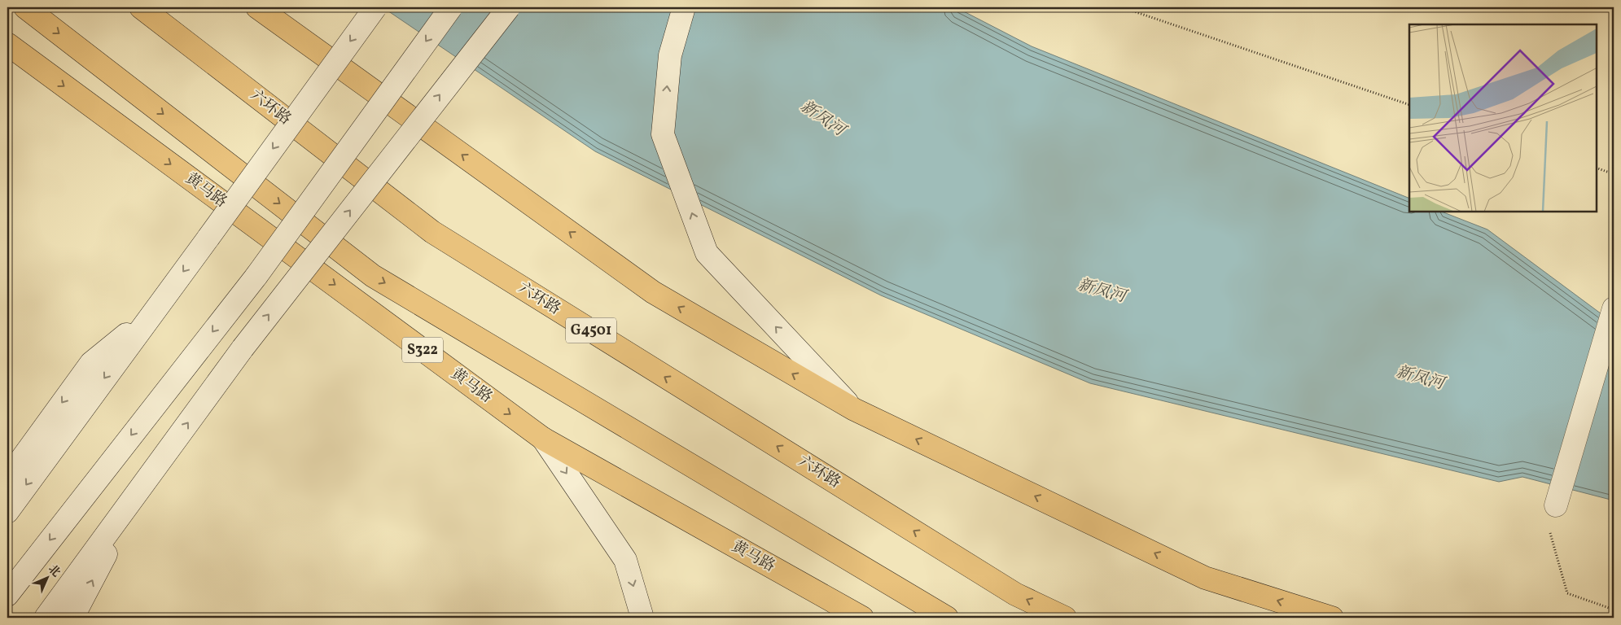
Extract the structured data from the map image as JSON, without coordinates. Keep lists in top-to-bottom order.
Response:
{
  "streets": {
    "main road": [
      "六环路",
      "黄马路",
      "G4501",
      "S322"
    ]
  },
  "water": ["新凤河"],
  "north": "top right"
}
